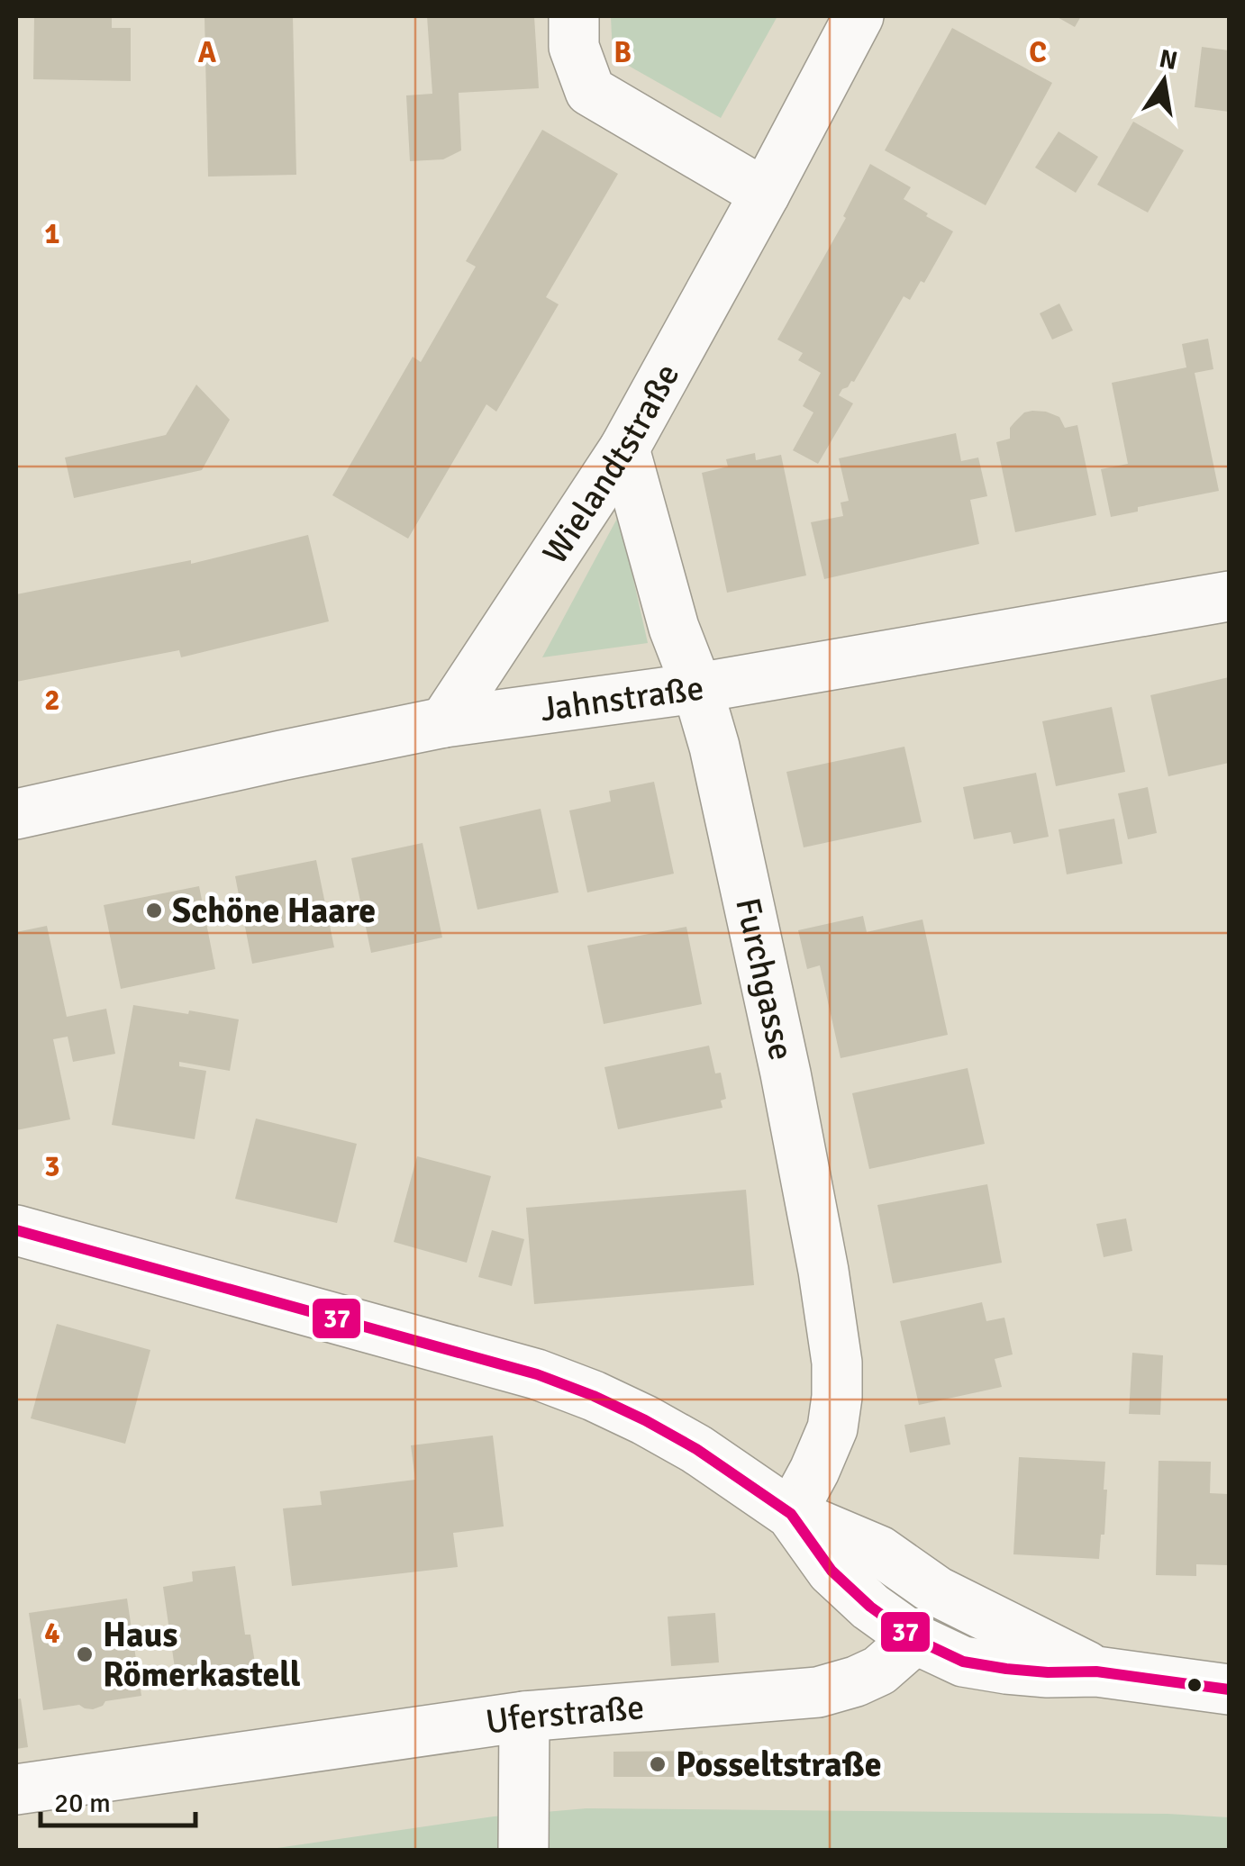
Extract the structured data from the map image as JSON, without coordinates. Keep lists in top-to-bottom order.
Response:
{
  "streets": {
    "street": [
      "Wielandtstraße",
      "Jahnstraße",
      "Furchgasse",
      "Uferstraße"
    ]
  },
  "crossings": [
    ["Wielandtstraße", "Jahnstraße"],
    ["Wielandtstraße", "Furchgasse"],
    ["Jahnstraße", "Furchgasse"]
  ],
  "places": ["Schöne Haare", "Haus Römerkastell", "Posseltstraße"],
  "lines": ["transit line 37"],
  "scale_bar": "20 m",
  "north": "top",
  "grid": {
    "columns": ["A", "B", "C"],
    "rows": [
      "1",
      "2",
      "3",
      "4"
    ]
  }
}
